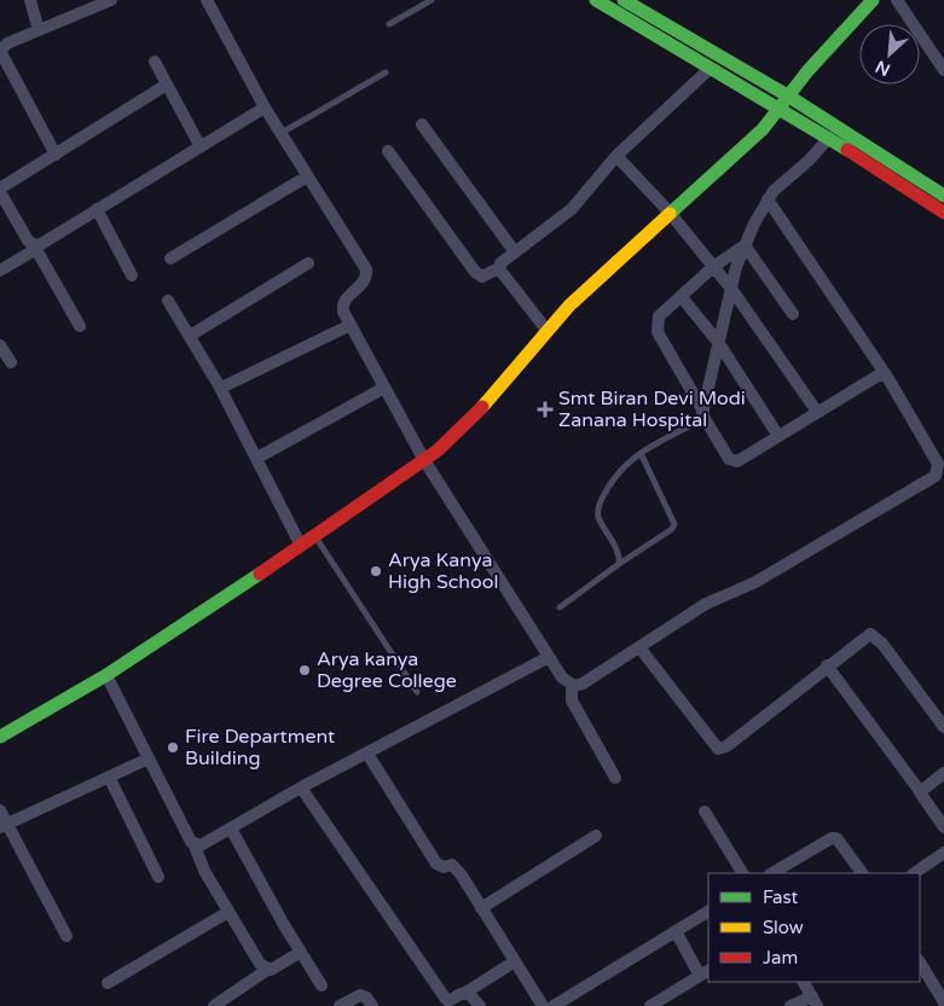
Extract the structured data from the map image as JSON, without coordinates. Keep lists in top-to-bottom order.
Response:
{
  "places": {
    "health": ["Smt Biran Devi Modi Zanana Hospital"],
    "other": ["Arya Kanya High School", "Arya kanya Degree College", "Fire Department Building"]
  },
  "legend": ["Fast", "Slow", "Jam"],
  "north": "bottom left"
}
